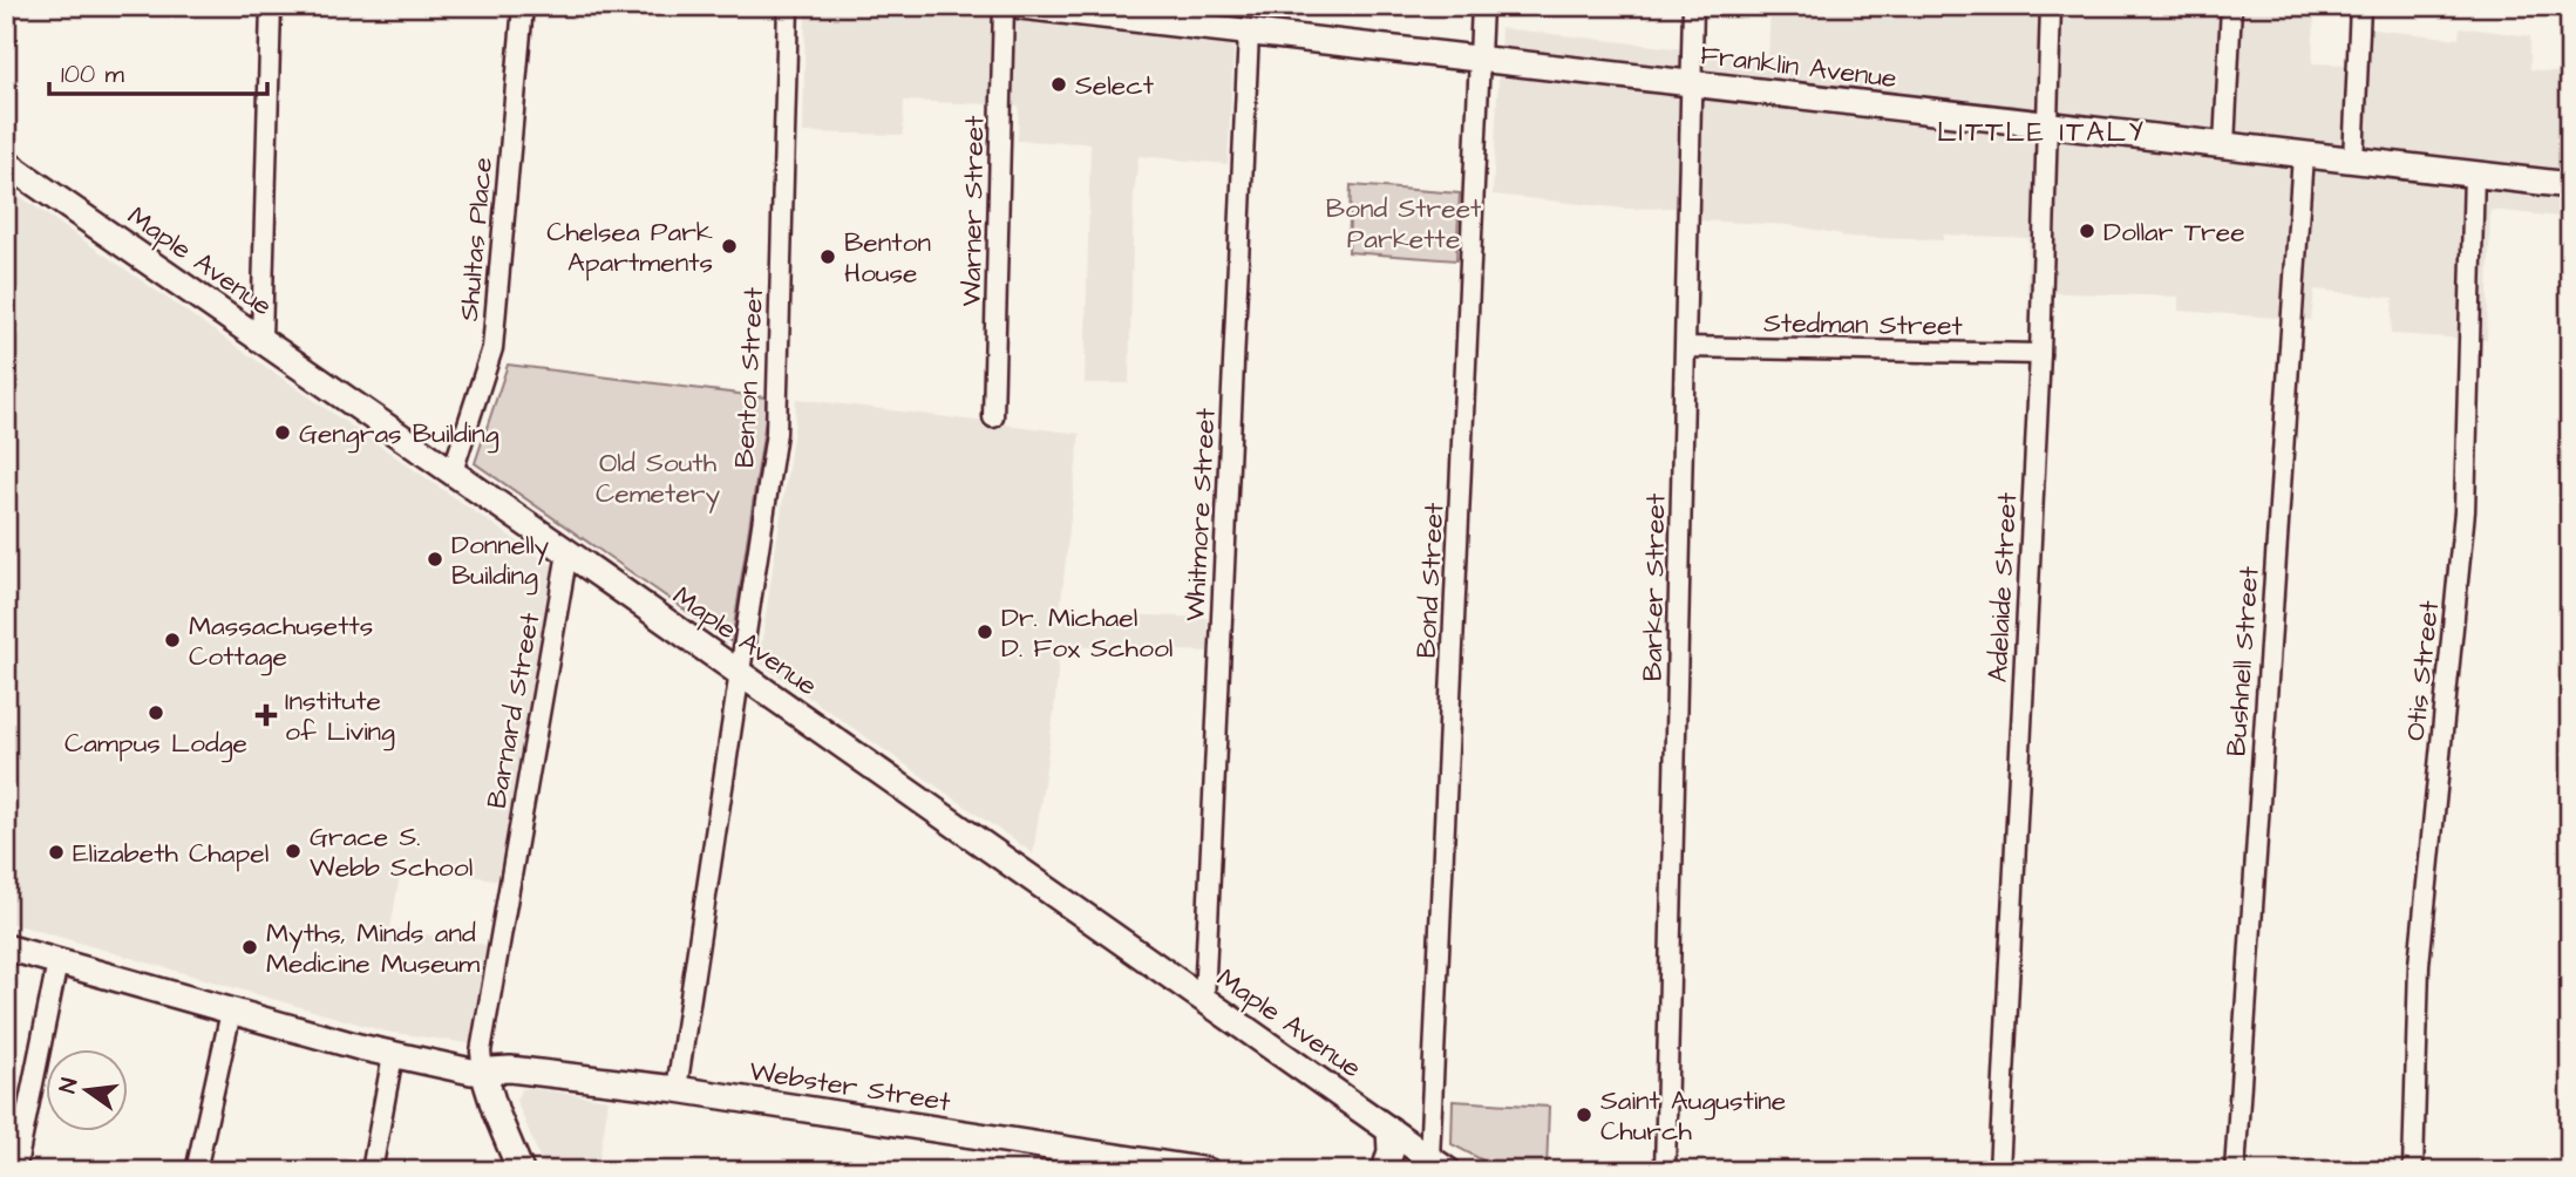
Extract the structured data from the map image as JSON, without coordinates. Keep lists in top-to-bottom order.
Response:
{
  "streets": {
    "main road": ["Franklin Avenue", "Maple Avenue", "Webster Street"],
    "street": [
      "Warner Street",
      "Shultas Place",
      "Stedman Street",
      "Benton Street",
      "Whitmore Street",
      "Bond Street",
      "Barker Street",
      "Adelaide Street",
      "Bushnell Street",
      "Otis Street",
      "Barnard Street"
    ]
  },
  "crossings": [
    ["Franklin Avenue", "Whitmore Street"],
    ["Franklin Avenue", "Bond Street"],
    ["Franklin Avenue", "Barker Street"],
    ["Franklin Avenue", "Adelaide Street"],
    ["Franklin Avenue", "Bushnell Street"],
    ["Franklin Avenue", "Otis Street"],
    ["Shultas Place", "Maple Avenue"],
    ["Maple Avenue", "Benton Street"],
    ["Maple Avenue", "Whitmore Street"],
    ["Maple Avenue", "Bond Street"],
    ["Maple Avenue", "Barnard Street"],
    ["Stedman Street", "Barker Street"],
    ["Stedman Street", "Adelaide Street"],
    ["Benton Street", "Webster Street"],
    ["Barnard Street", "Webster Street"]
  ],
  "districts": ["LITTLE ITALY"],
  "parks": ["Bond Street Parkette", "Old South Cemetery"],
  "places": {
    "other": [
      "Select",
      "Dollar Tree",
      "Chelsea Park Apartments",
      "Benton House",
      "Gengras Building",
      "Donnelly Building",
      "Dr. Michael D. Fox School",
      "Massachusetts Cottage",
      "Campus Lodge",
      "Grace S. Webb School",
      "Elizabeth Chapel",
      "Myths, Minds and Medicine Museum",
      "Saint Augustine Church"
    ],
    "health": ["Institute of Living"]
  },
  "scale_bar": "100 m",
  "north": "left"
}
